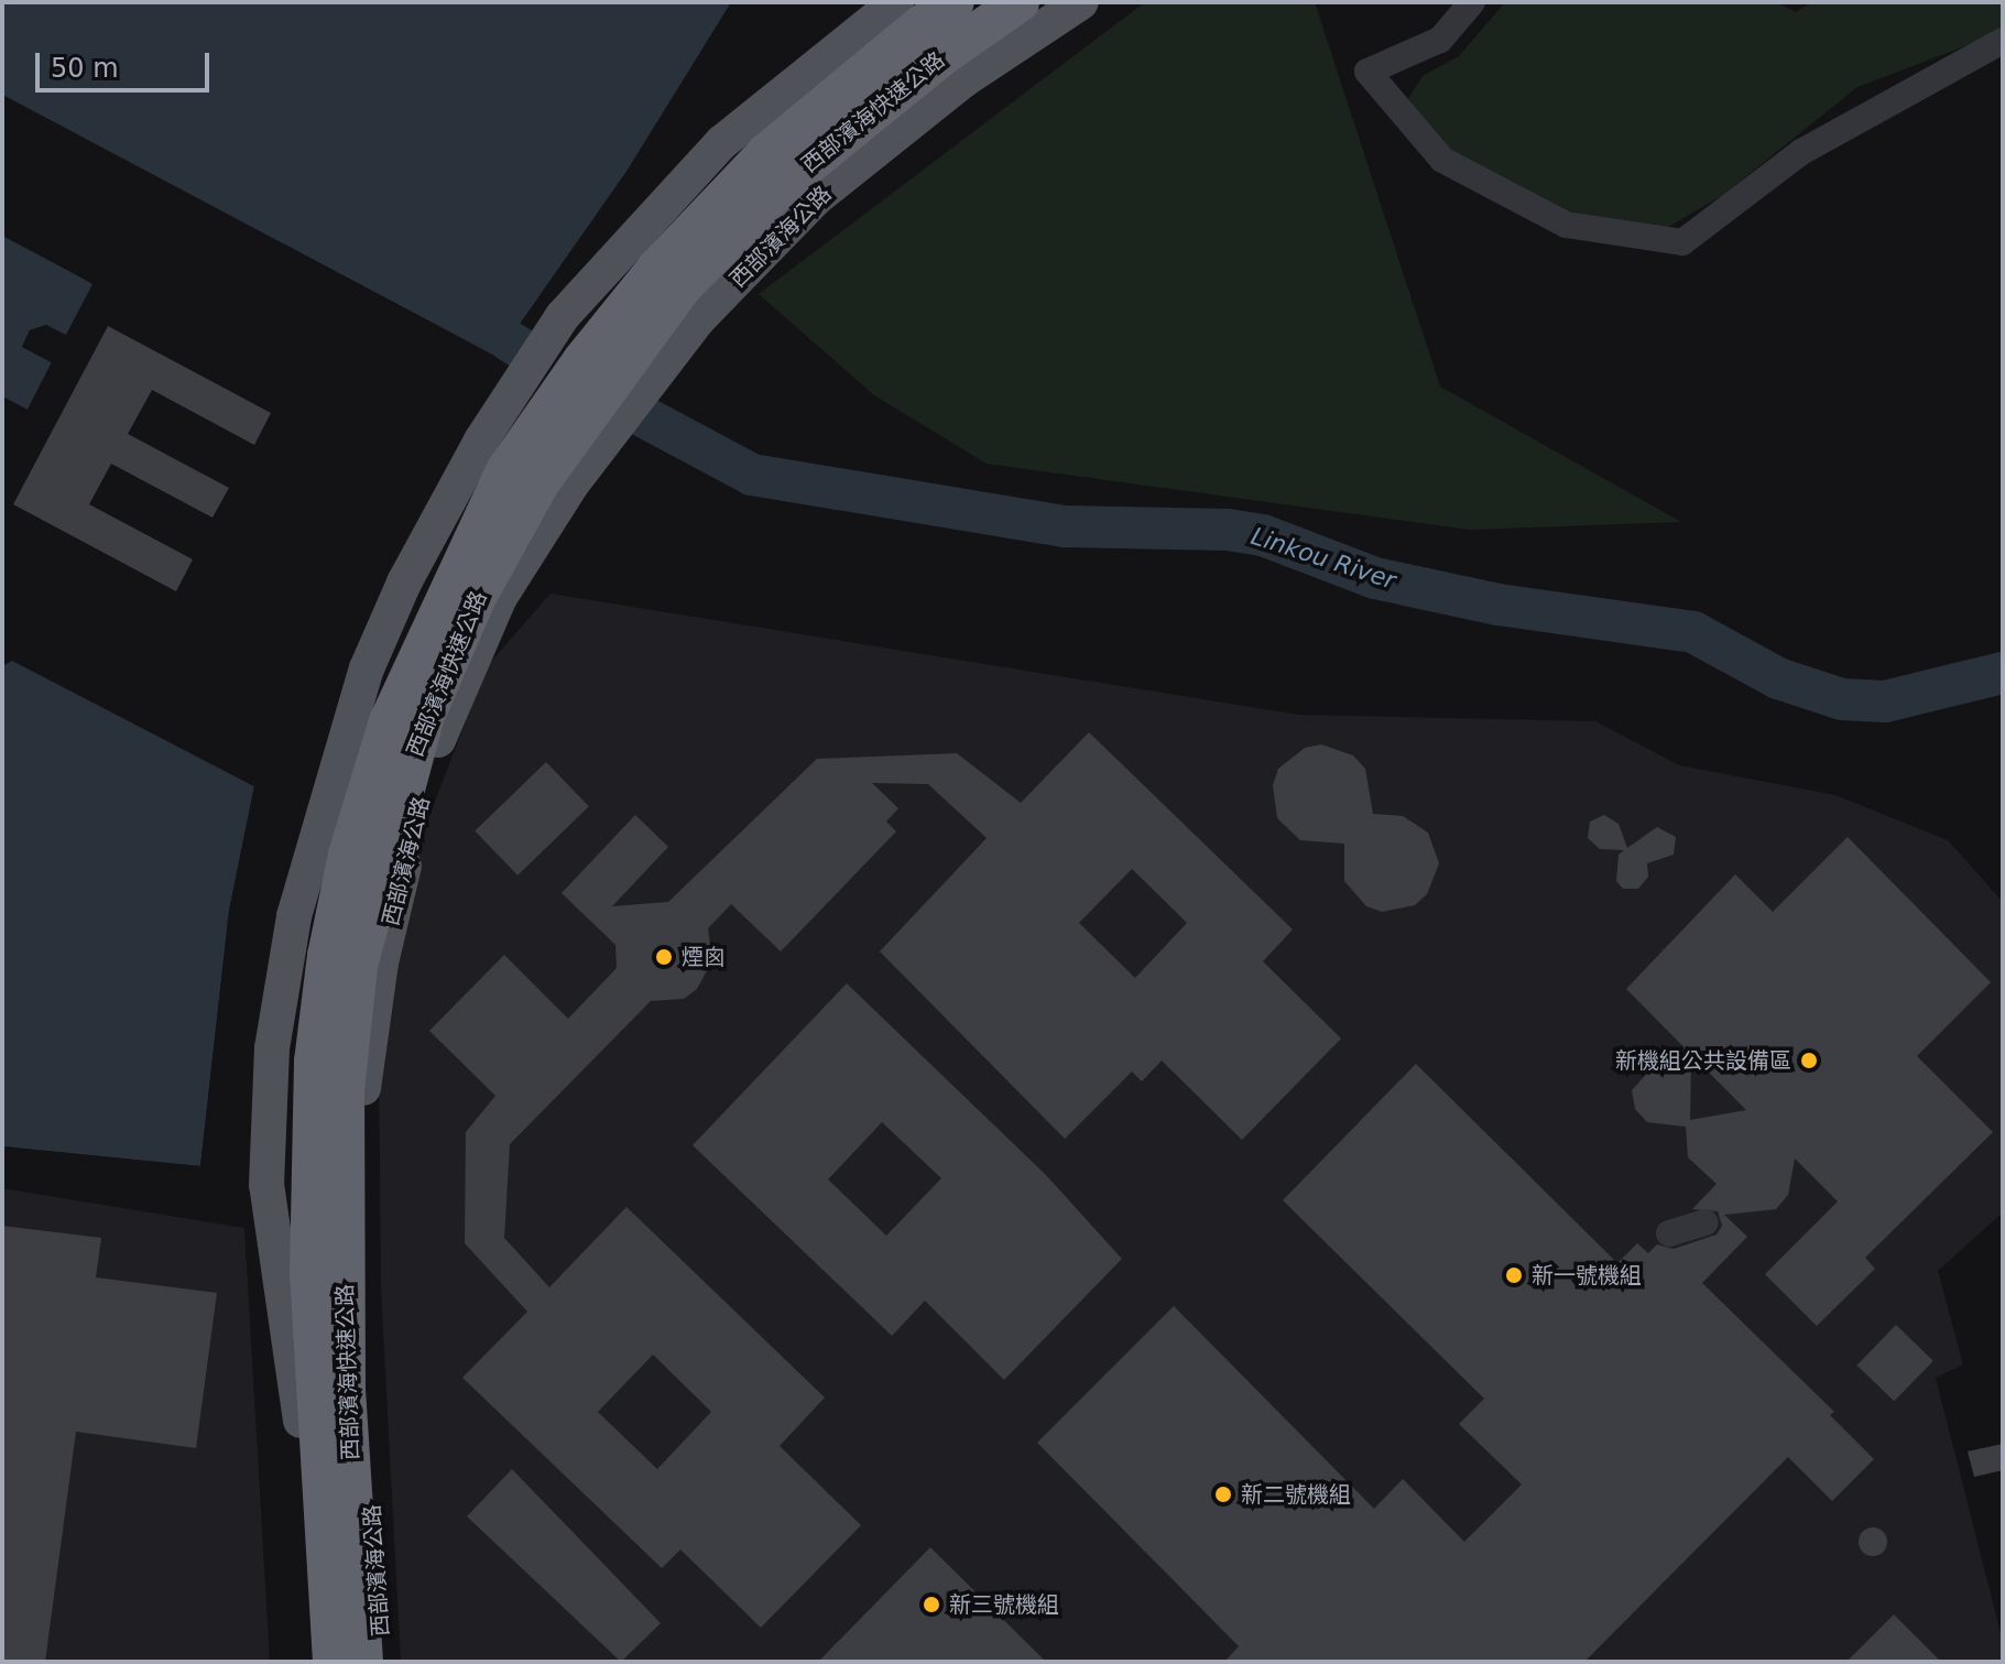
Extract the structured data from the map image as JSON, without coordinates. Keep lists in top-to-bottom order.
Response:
{
  "streets": {
    "highway": ["西部濱海快速公路"],
    "main road": ["西部濱海公路"]
  },
  "water": ["Linkou River"],
  "places": [
    "煙囪",
    "新機組公共設備區",
    "新一號機組",
    "新二號機組",
    "新三號機組"
  ],
  "scale_bar": "50 m"
}
